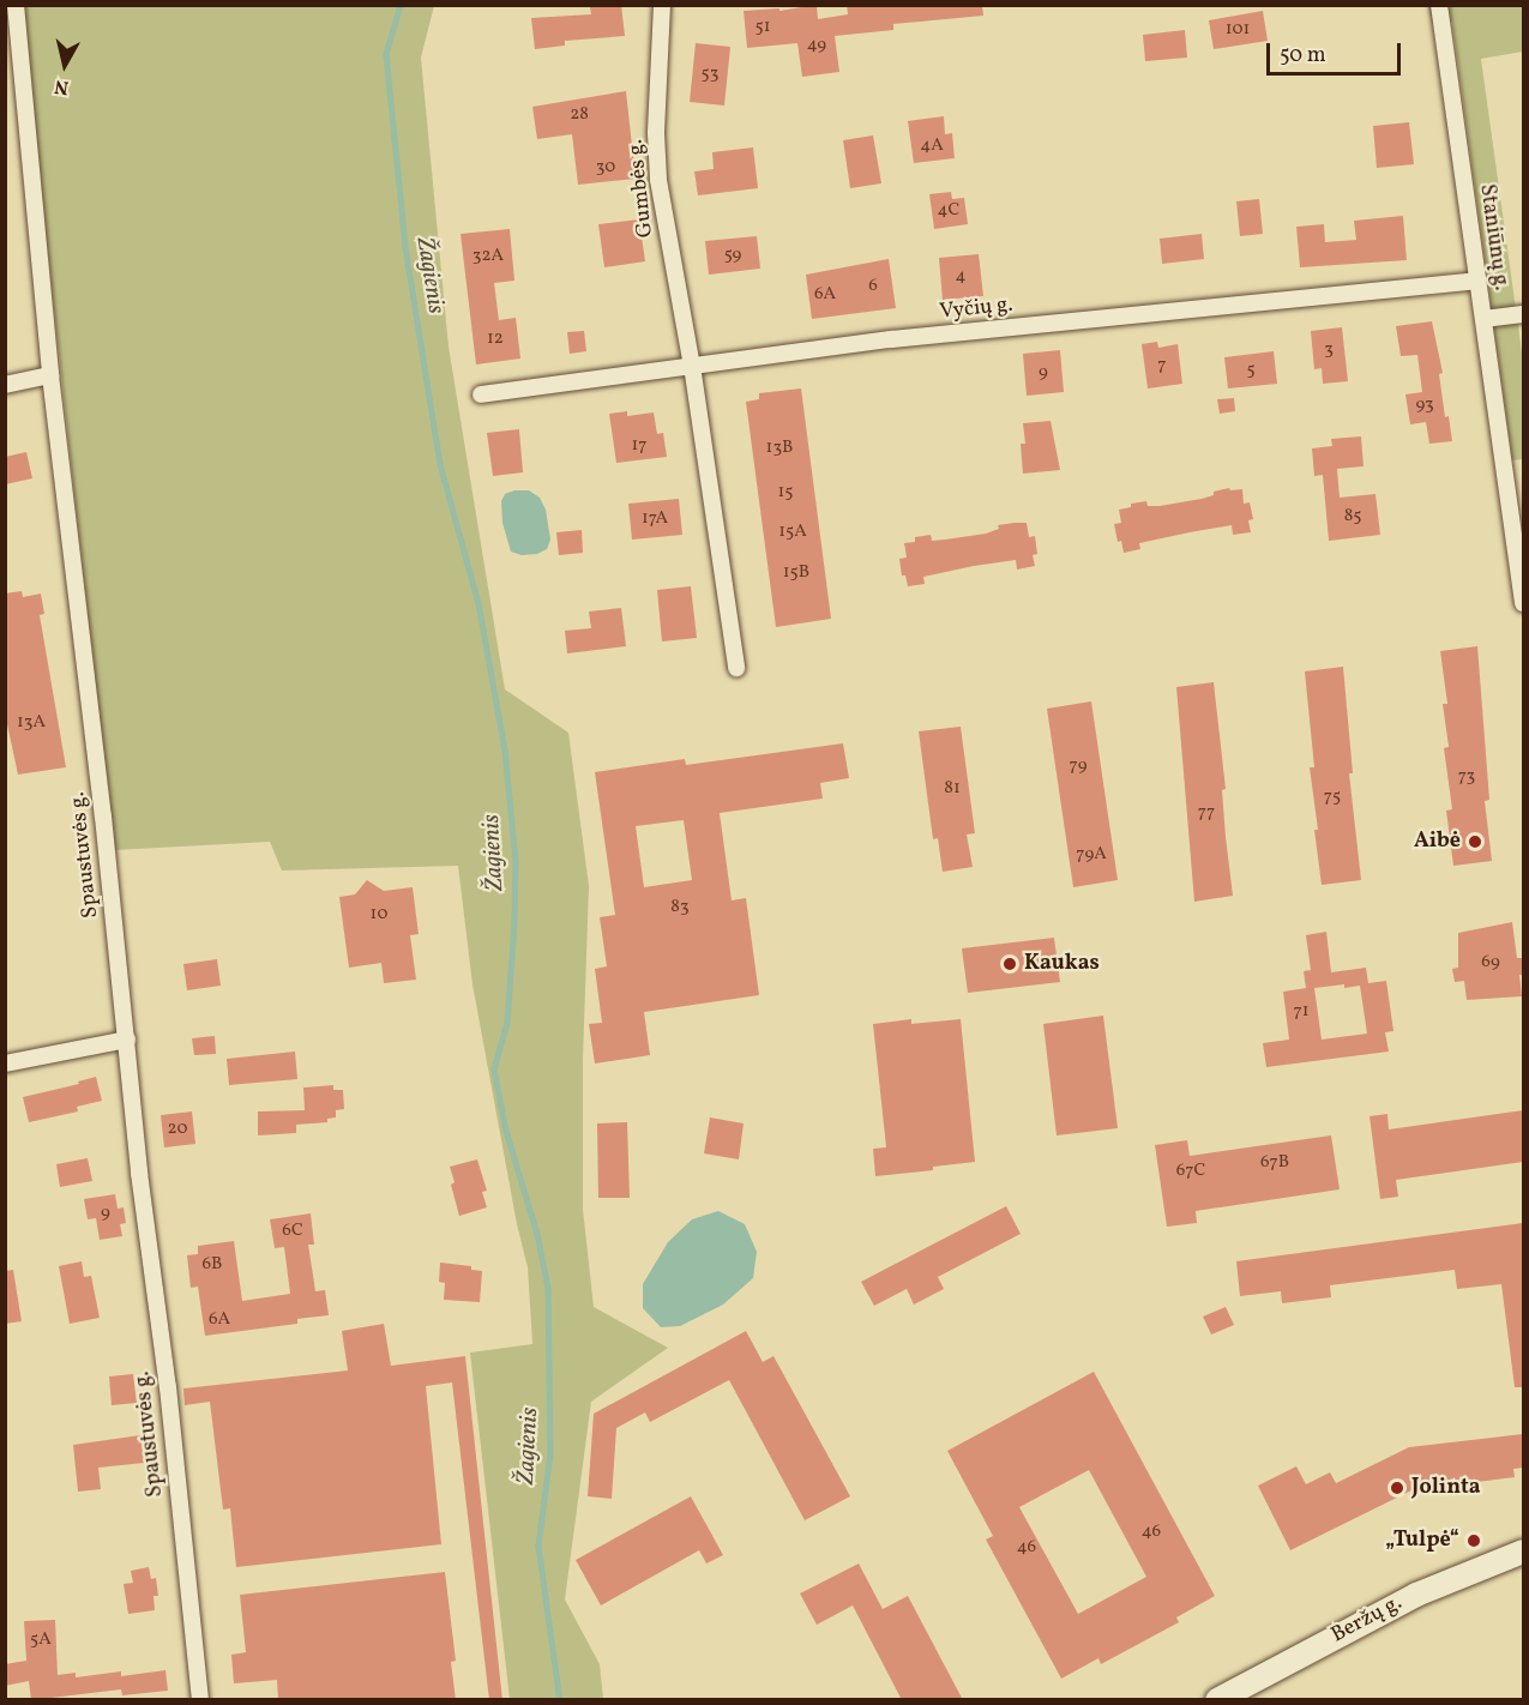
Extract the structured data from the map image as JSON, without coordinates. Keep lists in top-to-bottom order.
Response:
{
  "streets": {
    "main road": ["Beržų g."],
    "street": [
      "Gumbės g.",
      "Staniūnų g.",
      "Vyčių g.",
      "Spaustuvės g."
    ]
  },
  "crossings": [
    ["Gumbės g.", "Vyčių g."],
    ["Staniūnų g.", "Vyčių g."]
  ],
  "water": ["Žagienis"],
  "places": [
    "Aibė",
    "Kaukas",
    "Jolinta",
    "„Tulpė“"
  ],
  "house_numbers": [
    "51",
    "101",
    "49",
    "53",
    "28",
    "4A",
    "30",
    "4C",
    "59",
    "32A",
    "4",
    "6",
    "6A",
    "12",
    "3",
    "7",
    "5",
    "9",
    "93",
    "17",
    "13B",
    "15",
    "85",
    "17A",
    "15A",
    "15B",
    "13A",
    "79",
    "73",
    "81",
    "75",
    "77",
    "79A",
    "83",
    "10",
    "69",
    "71",
    "20",
    "67B",
    "67C",
    "9",
    "6C",
    "6B",
    "6A",
    "46",
    "46",
    "5A"
  ],
  "scale_bar": "50 m",
  "north": "bottom"
}
